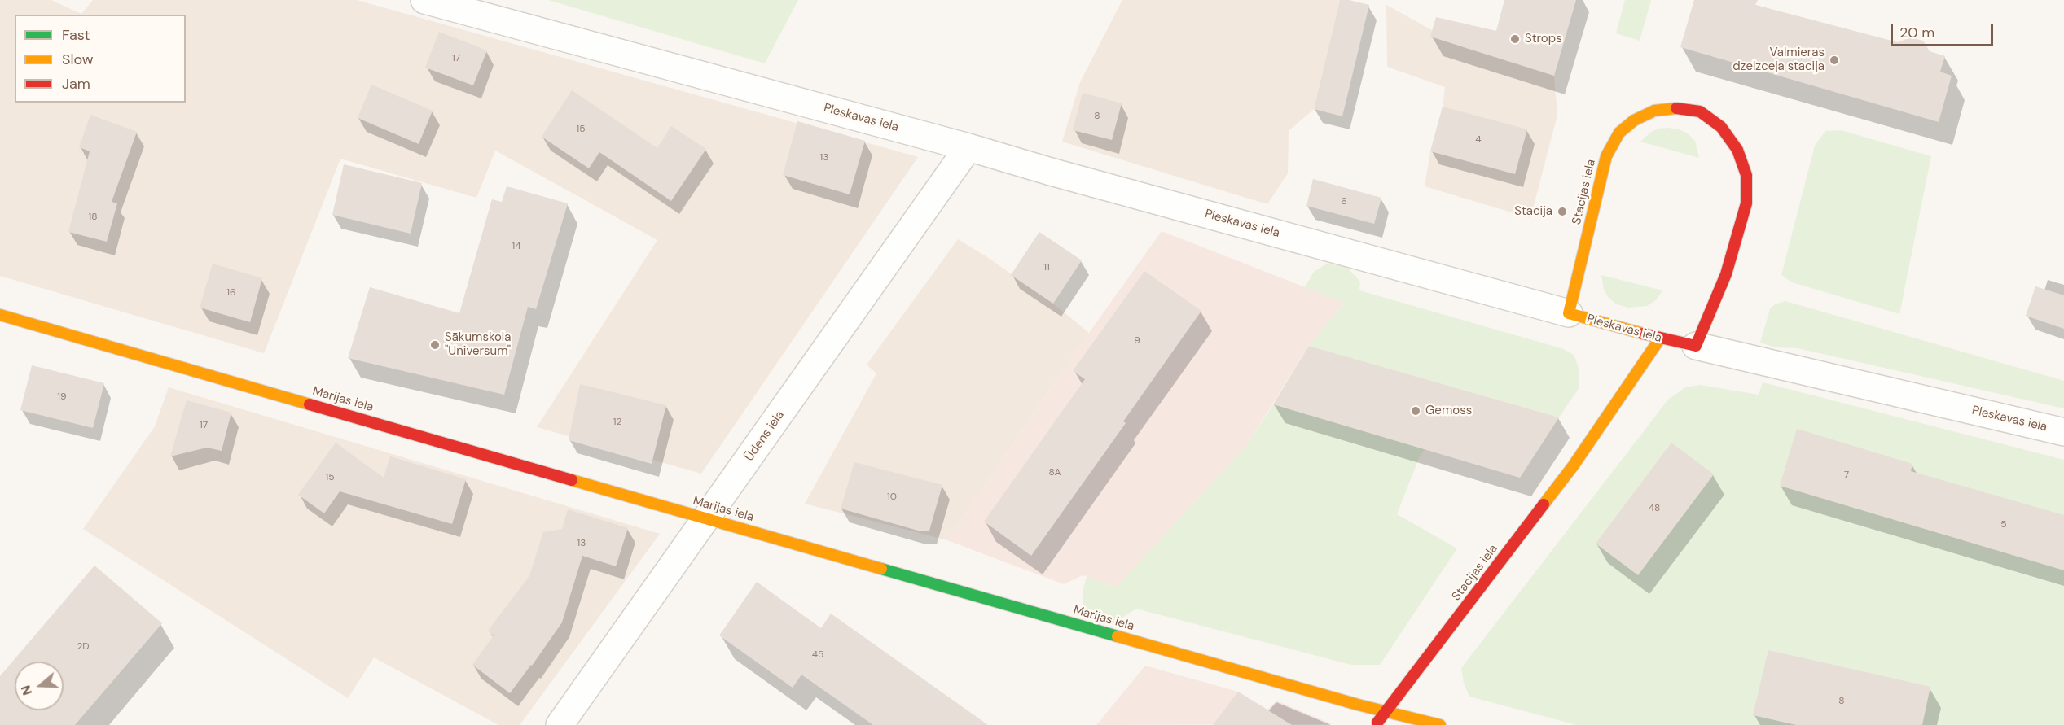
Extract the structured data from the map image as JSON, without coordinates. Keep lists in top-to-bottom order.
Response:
{
  "streets": {
    "street": [
      "Pleskavas iela",
      "Stacijas iela",
      "Marijas iela",
      "Ūdens iela"
    ]
  },
  "crossings": [
    ["Pleskavas iela", "Stacijas iela"],
    ["Pleskavas iela", "Ūdens iela"],
    ["Stacijas iela", "Marijas iela"],
    ["Marijas iela", "Ūdens iela"]
  ],
  "places": [
    "Strops",
    "Valmieras dzelzceļa stacija",
    "Stacija",
    "Sākumskola \"Universum\"",
    "Gemoss"
  ],
  "house_numbers": [
    "17",
    "8",
    "15",
    "4",
    "13",
    "6",
    "18",
    "14",
    "11",
    "16",
    "9",
    "19",
    "12",
    "17",
    "8A",
    "7",
    "15",
    "10",
    "48",
    "5",
    "13",
    "2D",
    "45",
    "8"
  ],
  "legend": ["Fast", "Slow", "Jam"],
  "scale_bar": "20 m",
  "north": "left"
}
